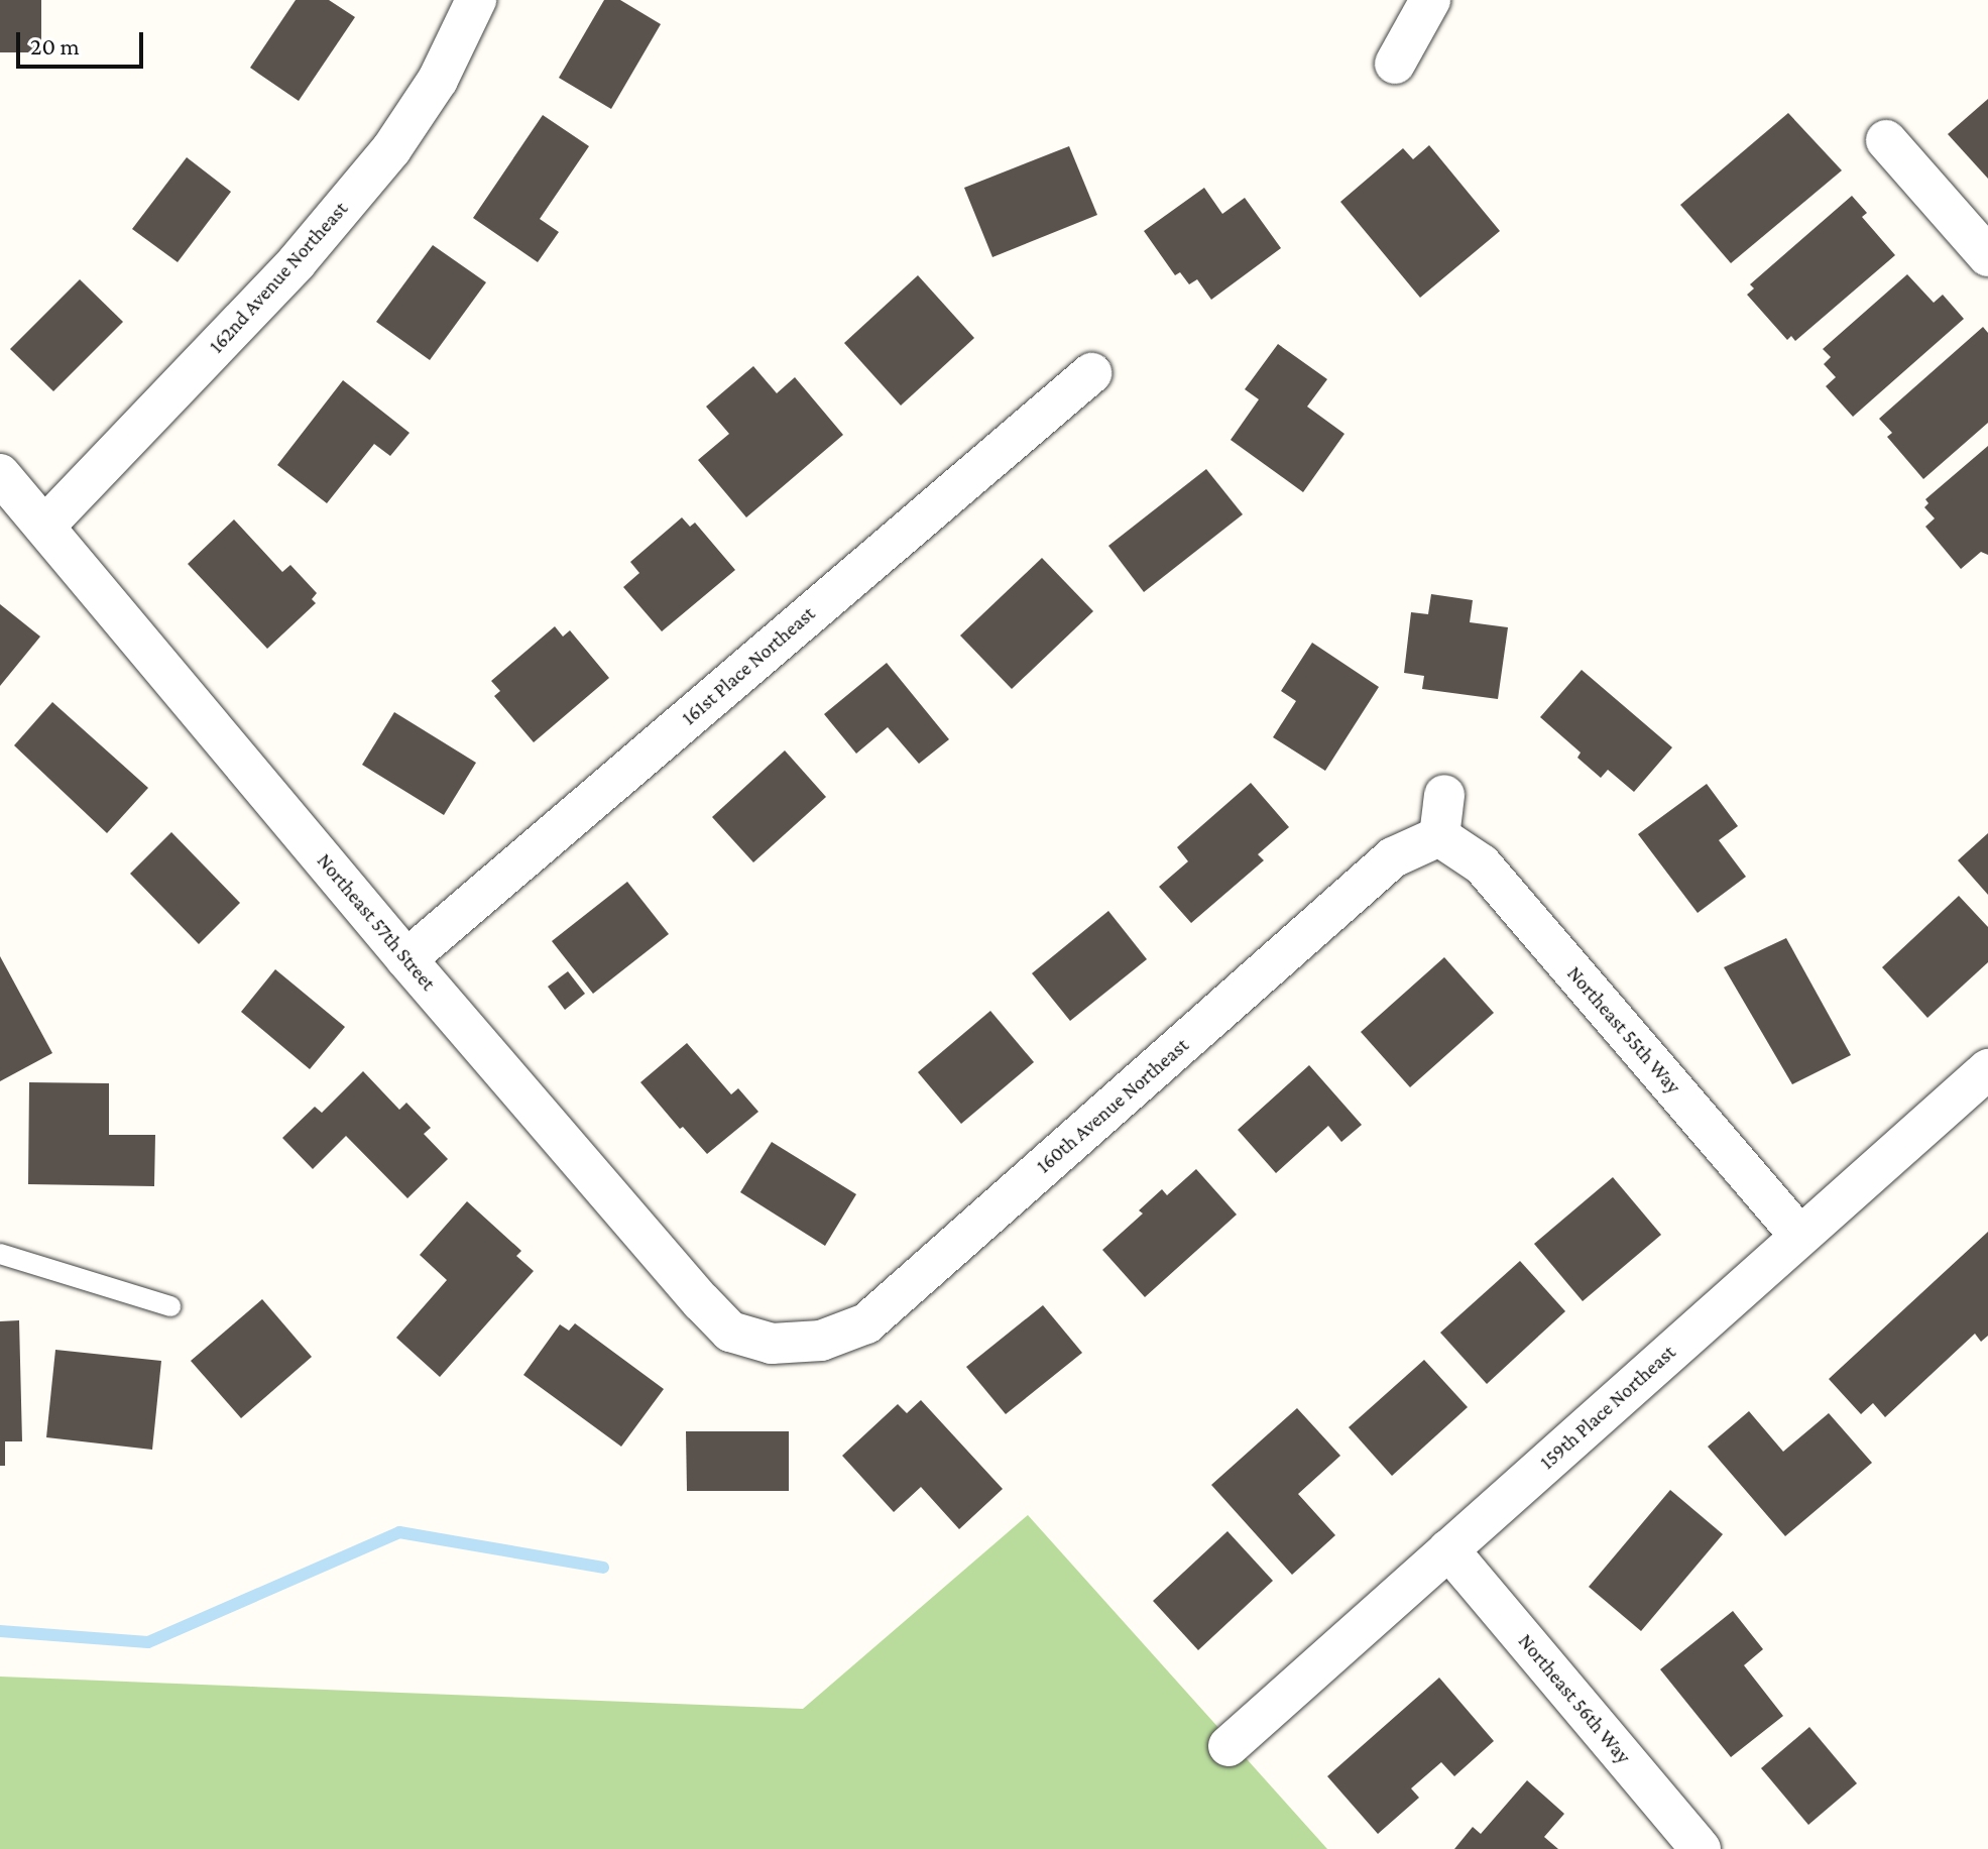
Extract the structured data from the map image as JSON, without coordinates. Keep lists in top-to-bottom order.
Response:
{
  "streets": {
    "street": [
      "162nd Avenue Northeast",
      "161st Place Northeast",
      "Northeast 57th Street",
      "Northeast 55th Way",
      "160th Avenue Northeast",
      "159th Place Northeast",
      "Northeast 56th Way"
    ]
  },
  "crossings": [
    ["162nd Avenue Northeast", "Northeast 57th Street"],
    ["161st Place Northeast", "Northeast 57th Street"],
    ["Northeast 57th Street", "160th Avenue Northeast"],
    ["Northeast 55th Way", "160th Avenue Northeast"],
    ["Northeast 55th Way", "159th Place Northeast"],
    ["159th Place Northeast", "Northeast 56th Way"]
  ],
  "scale_bar": "20 m"
}
